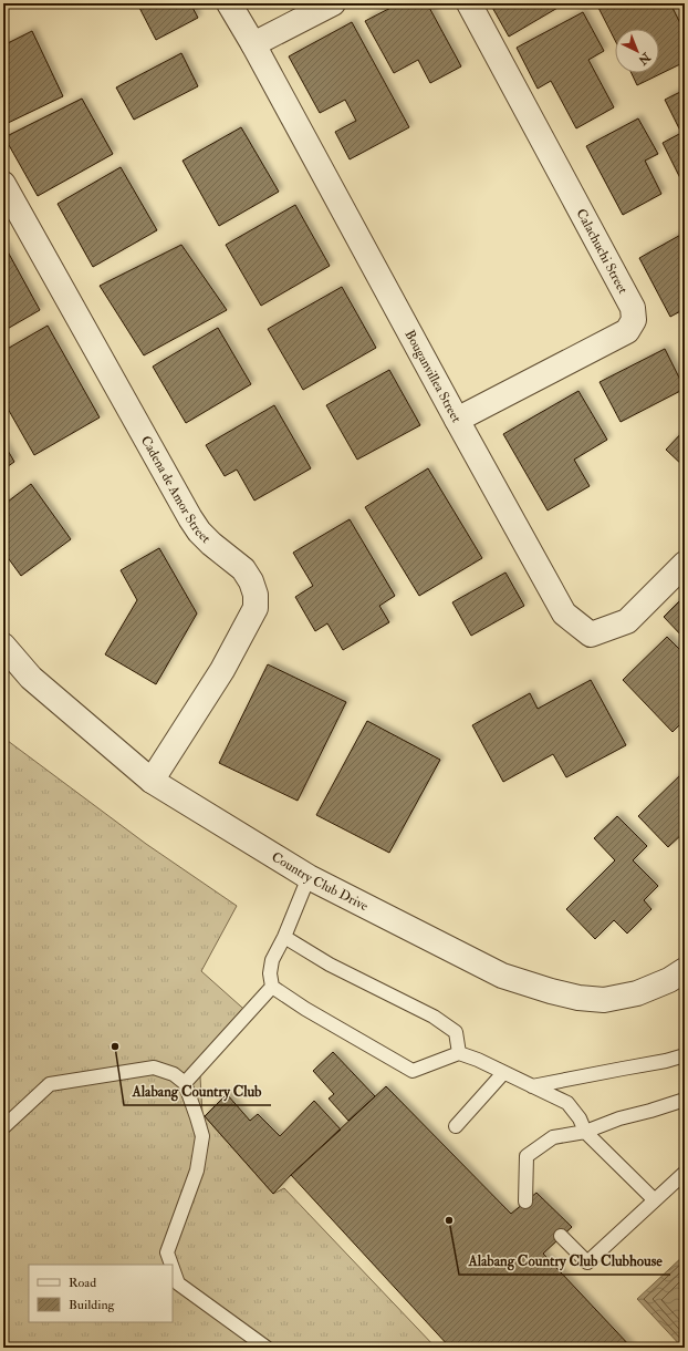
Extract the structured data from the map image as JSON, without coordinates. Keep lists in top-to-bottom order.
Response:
{
  "streets": {
    "street": [
      "Calachuchi Street",
      "Bouganvillea Street",
      "Cadena de Amor Street",
      "Country Club Drive"
    ]
  },
  "crossings": [
    ["Calachuchi Street", "Bouganvillea Street"],
    ["Cadena de Amor Street", "Country Club Drive"]
  ],
  "places": ["Alabang Country Club", "Alabang Country Club Clubhouse"],
  "legend": ["Road", "Building"],
  "north": "bottom right"
}
